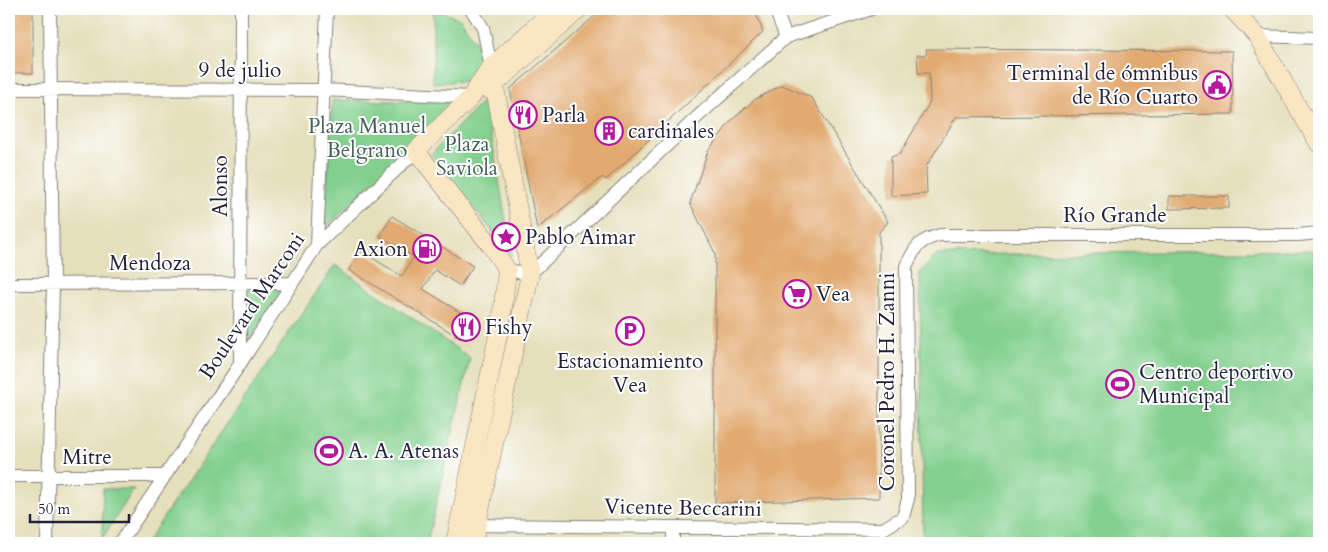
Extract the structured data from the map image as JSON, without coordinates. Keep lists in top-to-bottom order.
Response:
{
  "streets": {
    "main road": ["Boulevard Marconi"],
    "street": [
      "9 de julio",
      "Alonso",
      "Río Grande",
      "Mendoza",
      "Coronel Pedro H. Zanni",
      "Mitre",
      "Vicente Beccarini"
    ]
  },
  "crossings": [
    ["9 de julio", "Alonso"],
    ["9 de julio", "Boulevard Marconi"],
    ["Alonso", "Mendoza"],
    ["Alonso", "Boulevard Marconi"],
    ["Río Grande", "Coronel Pedro H. Zanni"],
    ["Mendoza", "Boulevard Marconi"],
    ["Boulevard Marconi", "Mitre"],
    ["Coronel Pedro H. Zanni", "Vicente Beccarini"]
  ],
  "parks": ["Plaza Manuel Belgrano", "Plaza Saviola"],
  "places": {
    "public building": ["Terminal de ómnibus de Río Cuarto"],
    "restaurant": ["Parla", "Fishy"],
    "building": ["cardinales"],
    "place": ["Pablo Aimar"],
    "fuel station": ["Axion"],
    "supermarket": ["Vea"],
    "parking": ["Estacionamiento Vea"],
    "sports": ["Centro deportivo Municipal", "A. A. Atenas"]
  },
  "scale_bar": "50 m"
}
